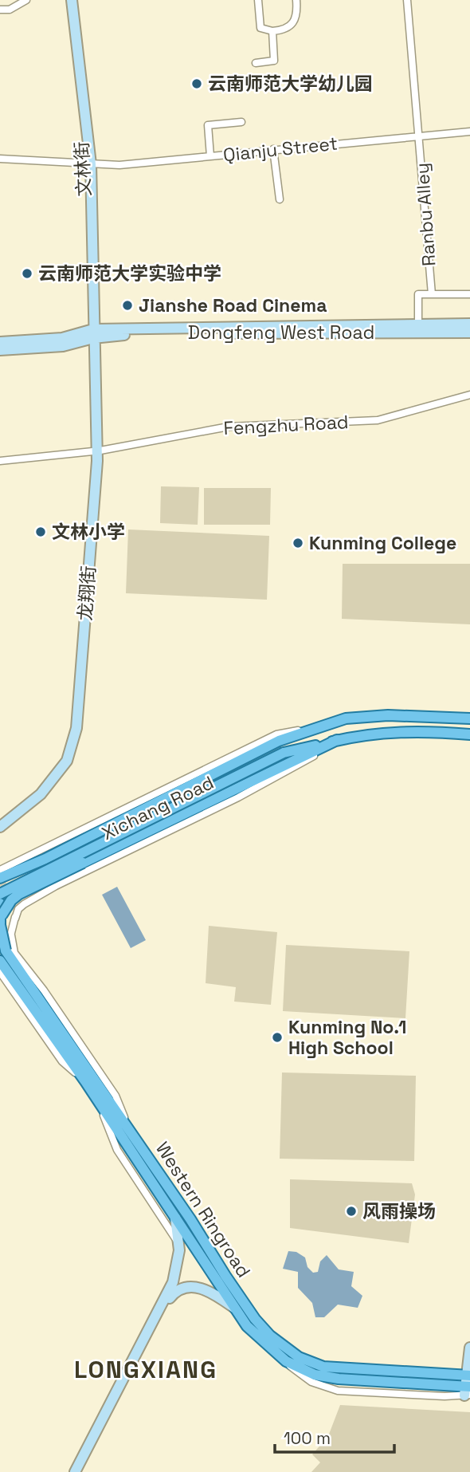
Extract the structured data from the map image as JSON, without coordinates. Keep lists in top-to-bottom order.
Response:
{
  "streets": {
    "main road": ["Xichang Road", "Western Ringroad"],
    "street": [
      "Qianju Street",
      "文林街",
      "Ranbu Alley",
      "Dongfeng West Road",
      "Fengzhu Road",
      "龙翔街"
    ]
  },
  "crossings": [
    ["Qianju Street", "文林街"],
    ["Qianju Street", "Ranbu Alley"],
    ["文林街", "Dongfeng West Road"],
    ["文林街", "龙翔街"],
    ["Ranbu Alley", "Dongfeng West Road"],
    ["Dongfeng West Road", "龙翔街"],
    ["Fengzhu Road", "龙翔街"],
    ["Xichang Road", "Western Ringroad"]
  ],
  "districts": ["LONGXIANG"],
  "places": [
    "云南师范大学幼儿园",
    "云南师范大学实验中学",
    "Jianshe Road Cinema",
    "文林小学",
    "Kunming College",
    "Kunming No.1 High School",
    "风雨操场"
  ],
  "scale_bar": "100 m"
}
